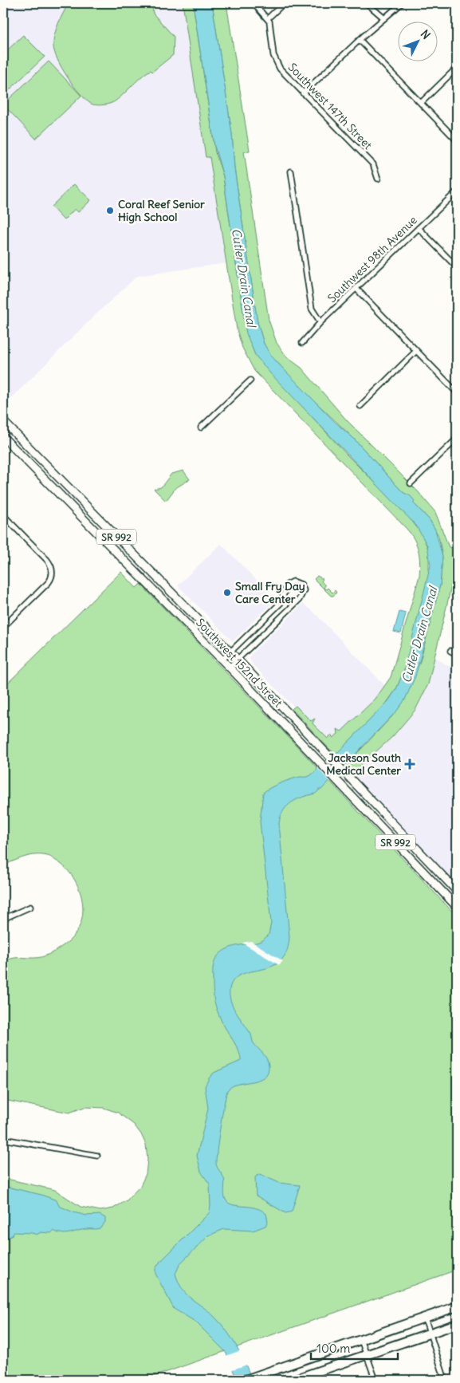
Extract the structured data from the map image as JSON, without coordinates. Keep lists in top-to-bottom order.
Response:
{
  "streets": {
    "main road": ["SR 992", "Southwest 152nd Street"],
    "street": ["Southwest 147th Street", "Southwest 98th Avenue"]
  },
  "water": ["Cutler Drain Canal"],
  "places": {
    "other": ["Coral Reef Senior High School", "Small Fry Day Care Center"],
    "health": ["Jackson South Medical Center"]
  },
  "scale_bar": "100 m",
  "north": "top right"
}
